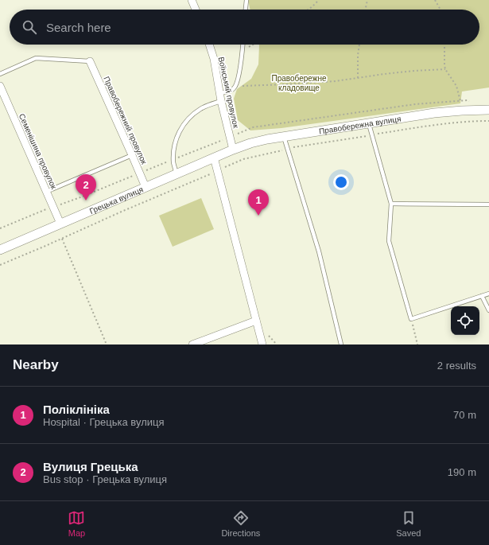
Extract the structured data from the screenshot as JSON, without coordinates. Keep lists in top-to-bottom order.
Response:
{
  "streets": {
    "street": [
      "Воїнський провулок",
      "Правобережний провулок",
      "Правобережна вулиця",
      "Семенішина провулок",
      "Грецька вулиця"
    ]
  },
  "crossings": [
    ["Воїнський провулок", "Правобережна вулиця"],
    ["Воїнський провулок", "Грецька вулиця"],
    ["Правобережний провулок", "Грецька вулиця"],
    ["Правобережна вулиця", "Грецька вулиця"],
    ["Семенішина провулок", "Грецька вулиця"]
  ],
  "parks": ["Правобережне кладовище"],
  "page": {
    "search": "Search here",
    "pins": ["2", "1"],
    "heading": ["Nearby", "2 results"],
    "list": [
      {
        "mark": "1",
        "name": "Поліклініка",
        "note": "Hospital · Грецька вулиця",
        "value": "70 m"
      },
      {
        "mark": "2",
        "name": "Вулиця Грецька",
        "note": "Bus stop · Грецька вулиця",
        "value": "190 m"
      }
    ],
    "nav": ["Map", "Directions", "Saved"]
  }
}
